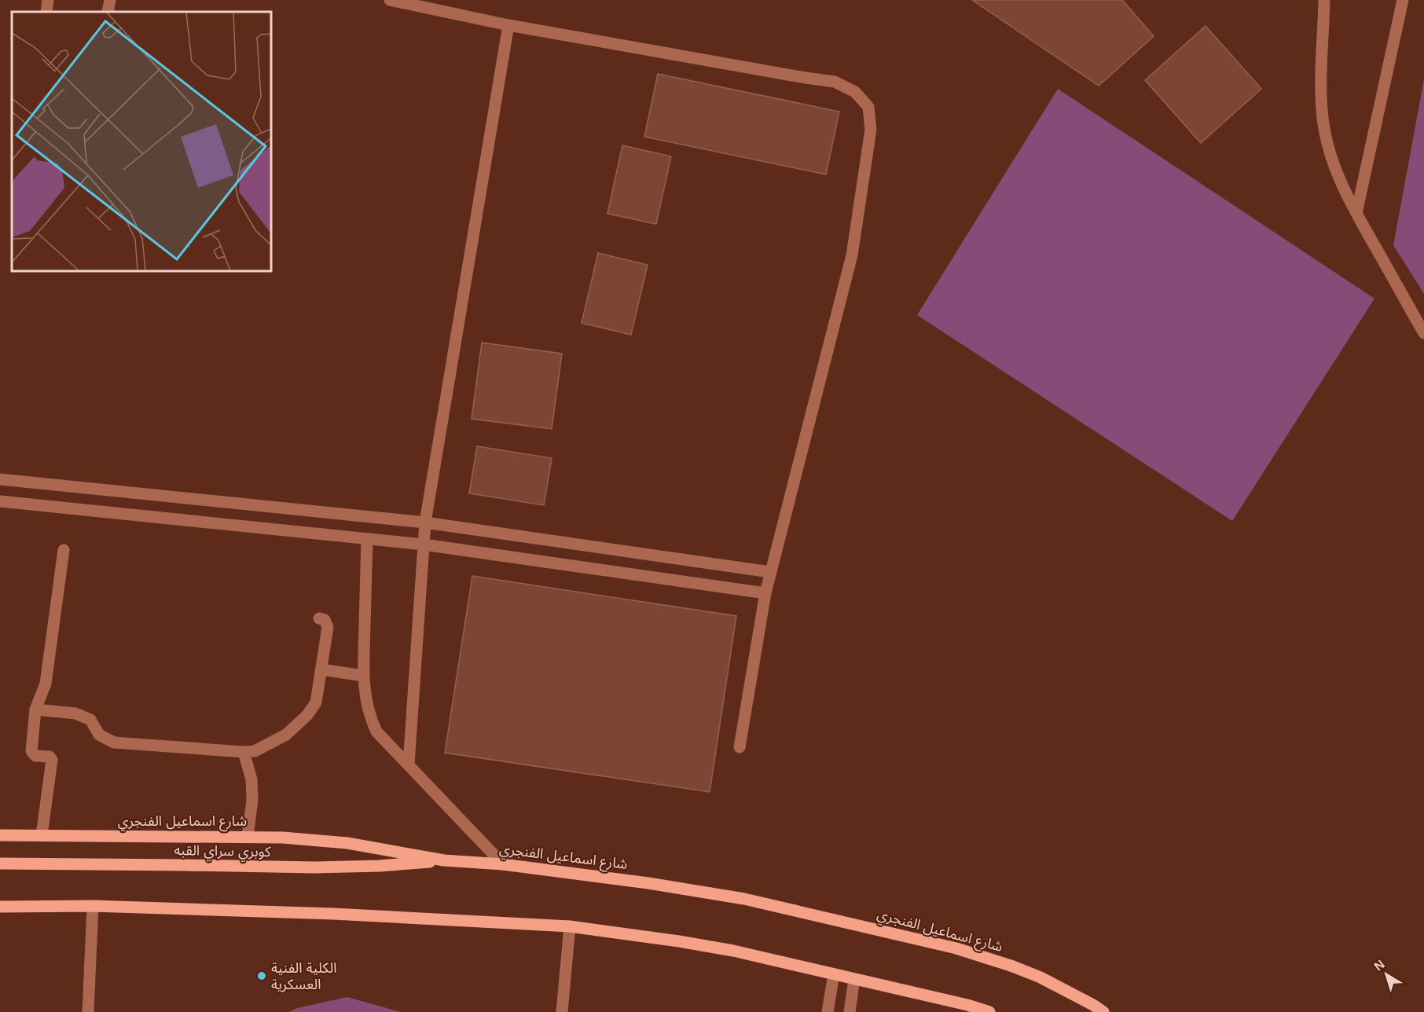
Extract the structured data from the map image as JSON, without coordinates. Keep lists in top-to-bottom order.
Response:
{
  "streets": {
    "main road": ["شارع اسماعيل الفنجري", "كوبري سراي القبه"]
  },
  "crossings": [
    ["شارع اسماعيل الفنجري", "كوبري سراي القبه"]
  ],
  "places": ["الكلية الفنية العسكرية"],
  "north": "top left"
}
